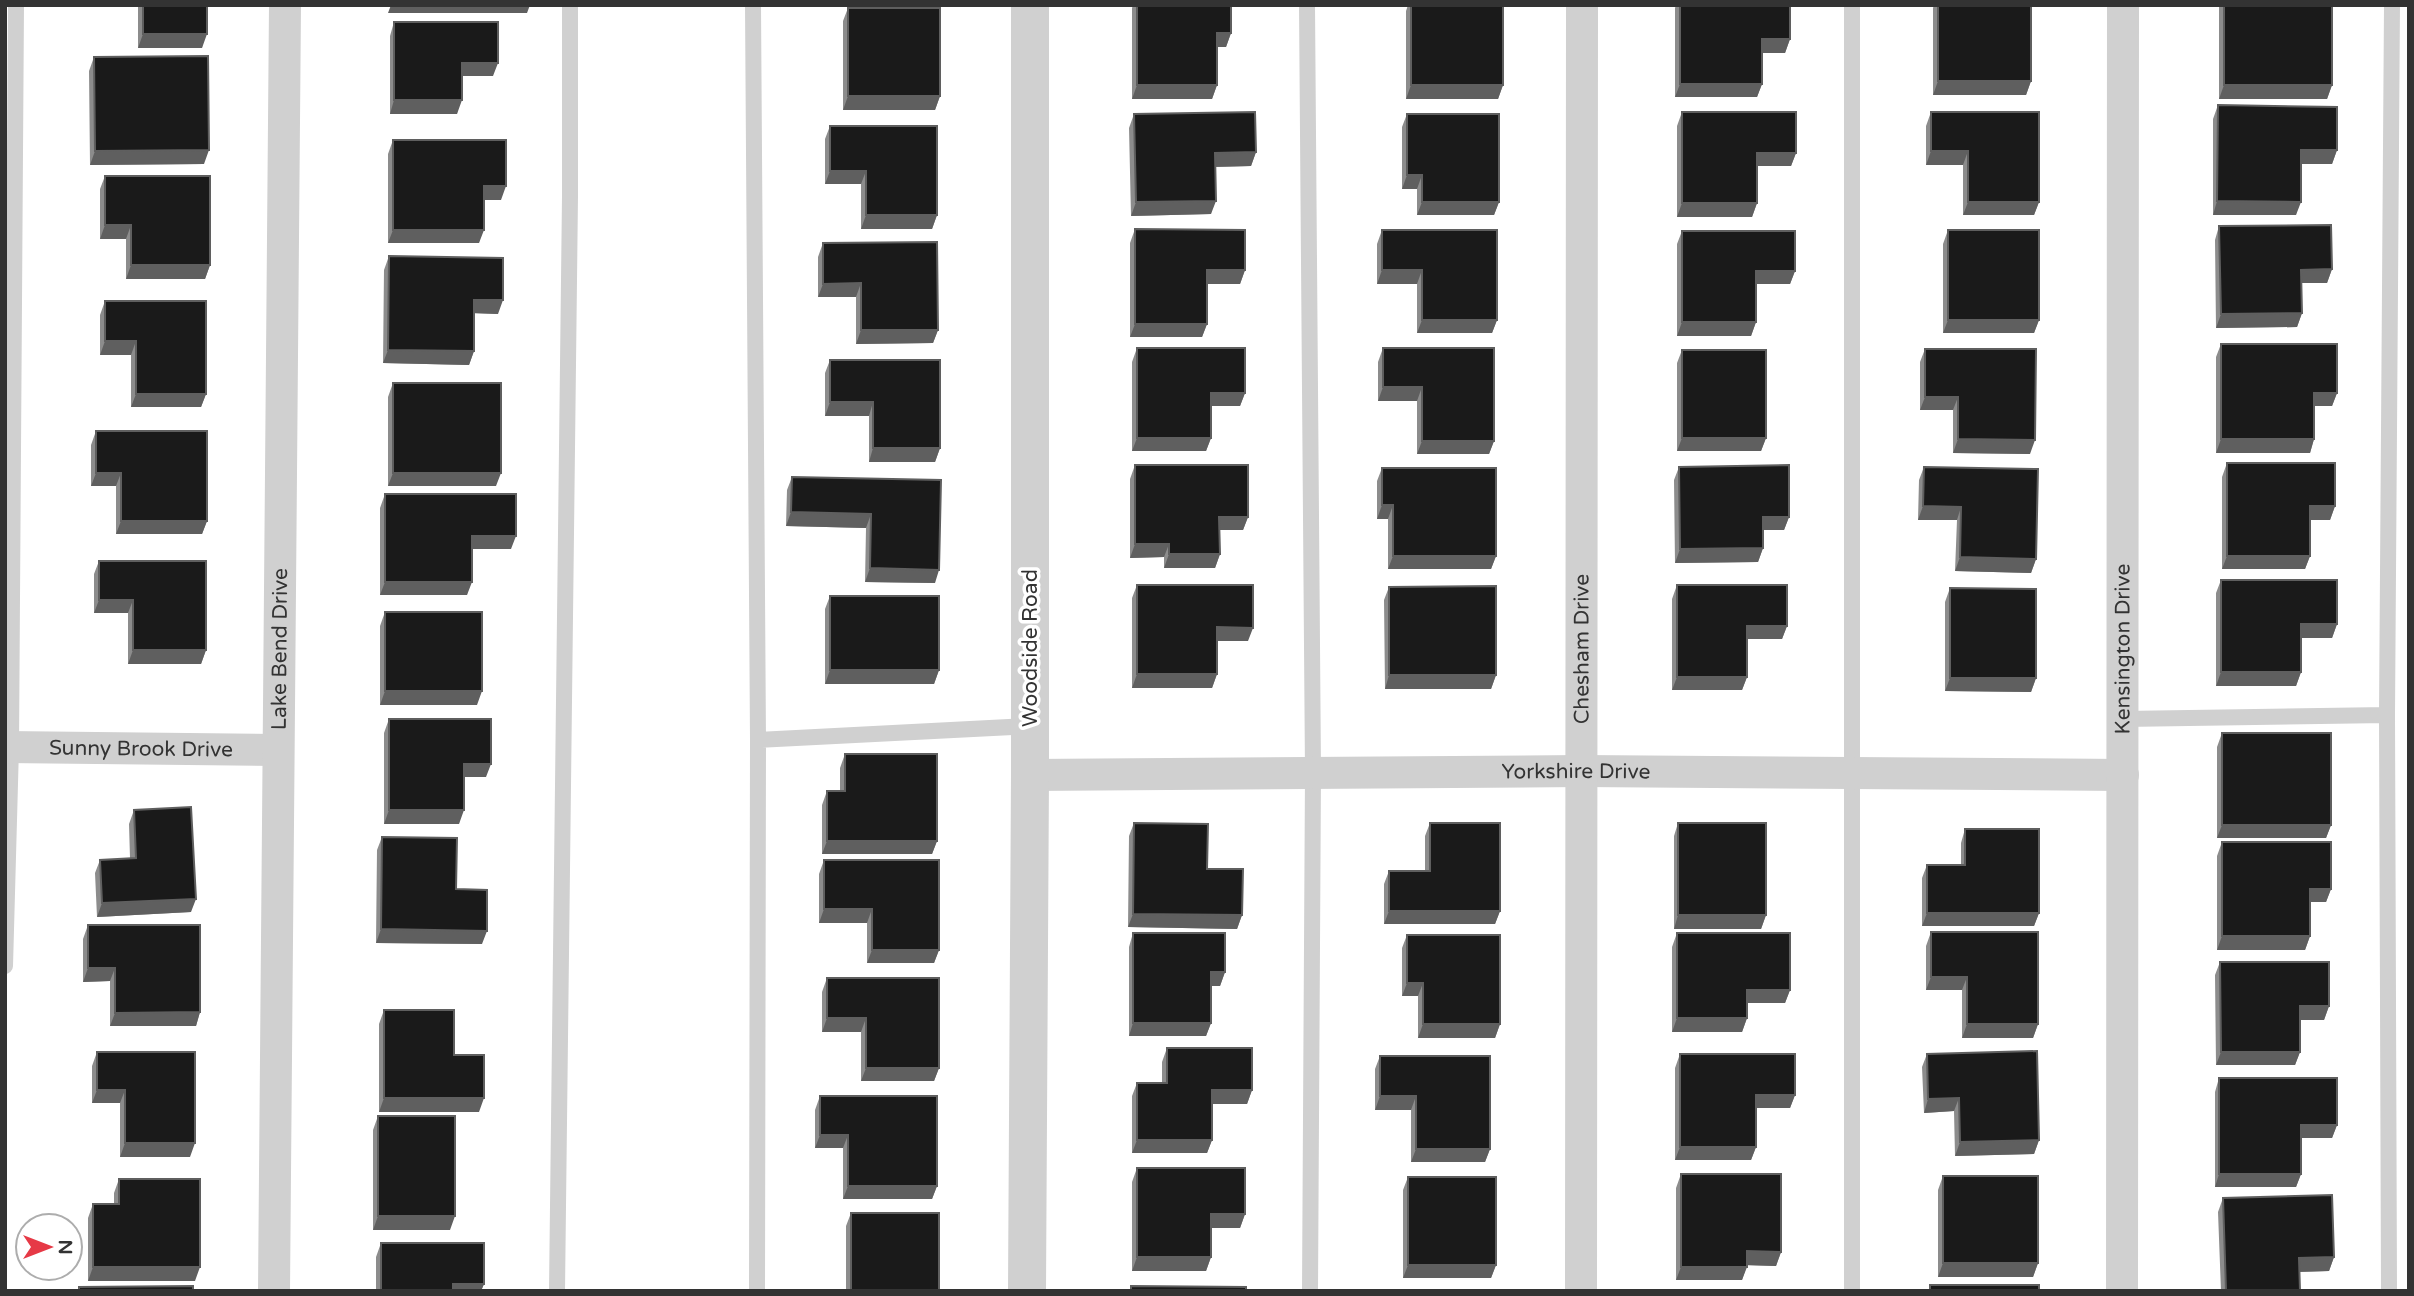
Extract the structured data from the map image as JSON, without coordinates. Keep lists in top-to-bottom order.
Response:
{
  "streets": {
    "street": [
      "Lake Bend Drive",
      "Woodside Road",
      "Chesham Drive",
      "Kensington Drive",
      "Sunny Brook Drive",
      "Yorkshire Drive"
    ]
  },
  "crossings": [
    ["Lake Bend Drive", "Sunny Brook Drive"],
    ["Woodside Road", "Yorkshire Drive"],
    ["Chesham Drive", "Yorkshire Drive"],
    ["Kensington Drive", "Yorkshire Drive"]
  ],
  "north": "right"
}
